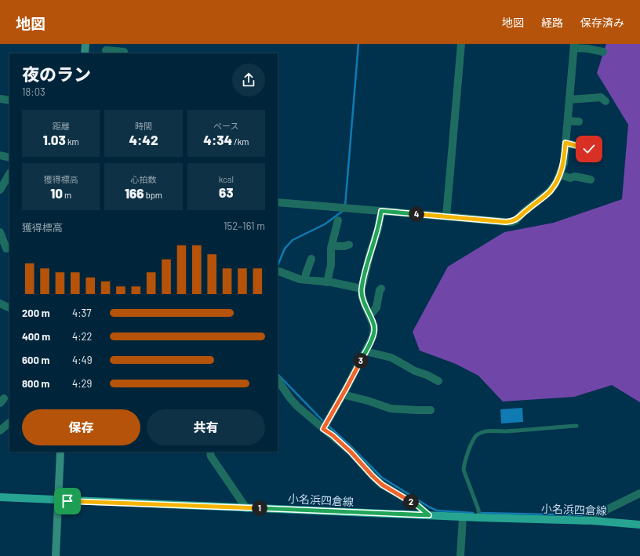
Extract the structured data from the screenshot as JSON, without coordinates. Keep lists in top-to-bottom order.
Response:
{
  "streets": {
    "main road": ["小名浜四倉線"]
  },
  "page": {
    "header": "地図",
    "nav": ["地図", "経路", "保存済み"],
    "heading": ["夜のラン", "18:03"],
    "stats": [
      ["距離", "1.03 km"],
      ["時間", "4:42"],
      ["ペース", "4:34 /km"],
      ["獲得標高", "10 m"],
      ["心拍数", "166 bpm"],
      ["kcal", "63"]
    ],
    "pins": [
      "4",
      "3",
      "2",
      "1"
    ],
    "chart": ["獲得標高", "152–161 m"],
    "list": [
      {
        "name": "200 m",
        "note": "4:37"
      },
      {
        "name": "400 m",
        "note": "4:22"
      },
      {
        "name": "600 m",
        "note": "4:49"
      },
      {
        "name": "800 m",
        "note": "4:29"
      }
    ],
    "buttons": ["保存", "共有"]
  }
}
